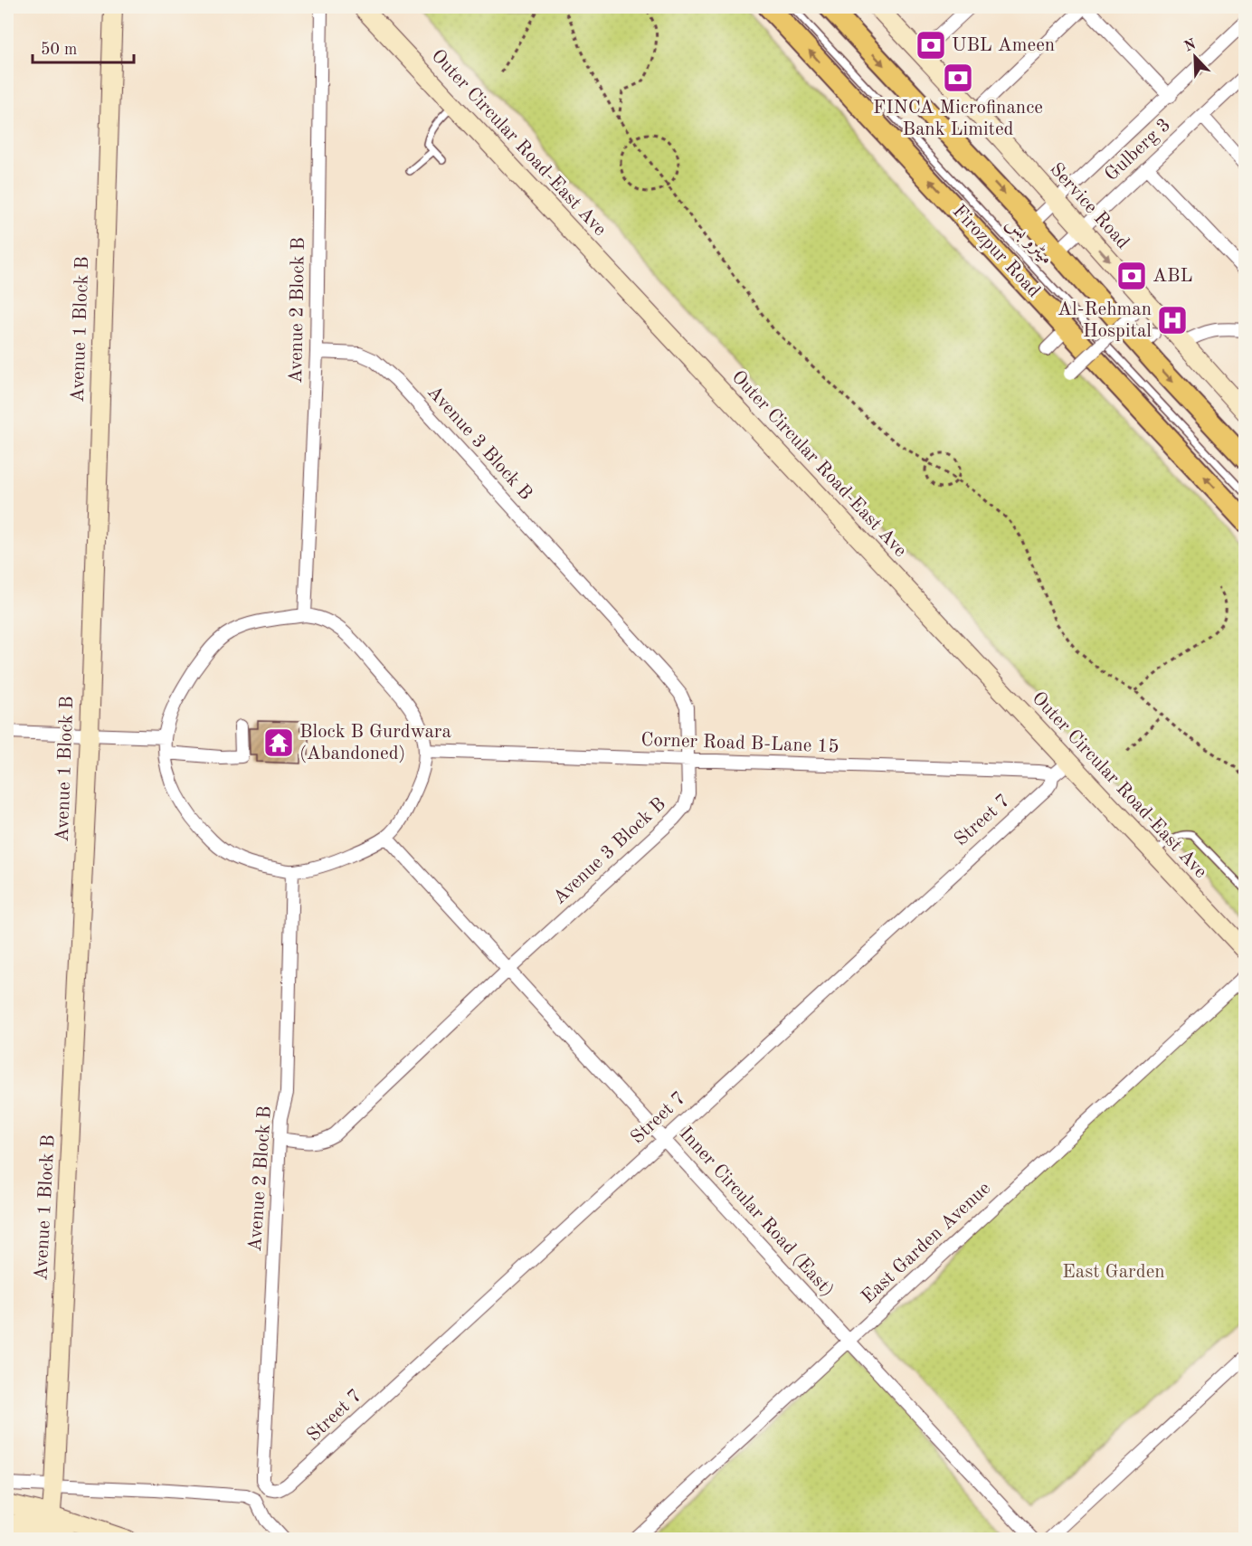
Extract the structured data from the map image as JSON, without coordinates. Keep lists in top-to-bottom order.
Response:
{
  "streets": {
    "main road": ["Firozpur Road"],
    "street": [
      "Outer Circular Road-East Ave",
      "Gulberg 3",
      "Service Road",
      "Avenue 2 Block B",
      "Avenue 1 Block B",
      "Avenue 3 Block B",
      "Corner Road B-Lane 15",
      "Street 7",
      "Inner Circular Road (East)",
      "East Garden Avenue"
    ],
    "lane": ["میٹرو بس"]
  },
  "crossings": [
    ["Outer Circular Road-East Ave", "Street 7"],
    ["Gulberg 3", "Service Road"],
    ["Avenue 2 Block B", "Avenue 3 Block B"],
    ["Avenue 2 Block B", "Street 7"],
    ["Avenue 3 Block B", "Corner Road B-Lane 15"],
    ["Avenue 3 Block B", "Inner Circular Road (East)"],
    ["Corner Road B-Lane 15", "Street 7"],
    ["Street 7", "Inner Circular Road (East)"],
    ["Inner Circular Road (East)", "East Garden Avenue"]
  ],
  "parks": ["East Garden"],
  "places": {
    "bank": ["UBL Ameen", "FINCA Microfinance Bank Limited", "ABL"],
    "hospital": ["Al-Rehman Hospital"],
    "temple": ["Block B Gurdwara (Abandoned)"]
  },
  "scale_bar": "50 m",
  "north": "top left"
}
